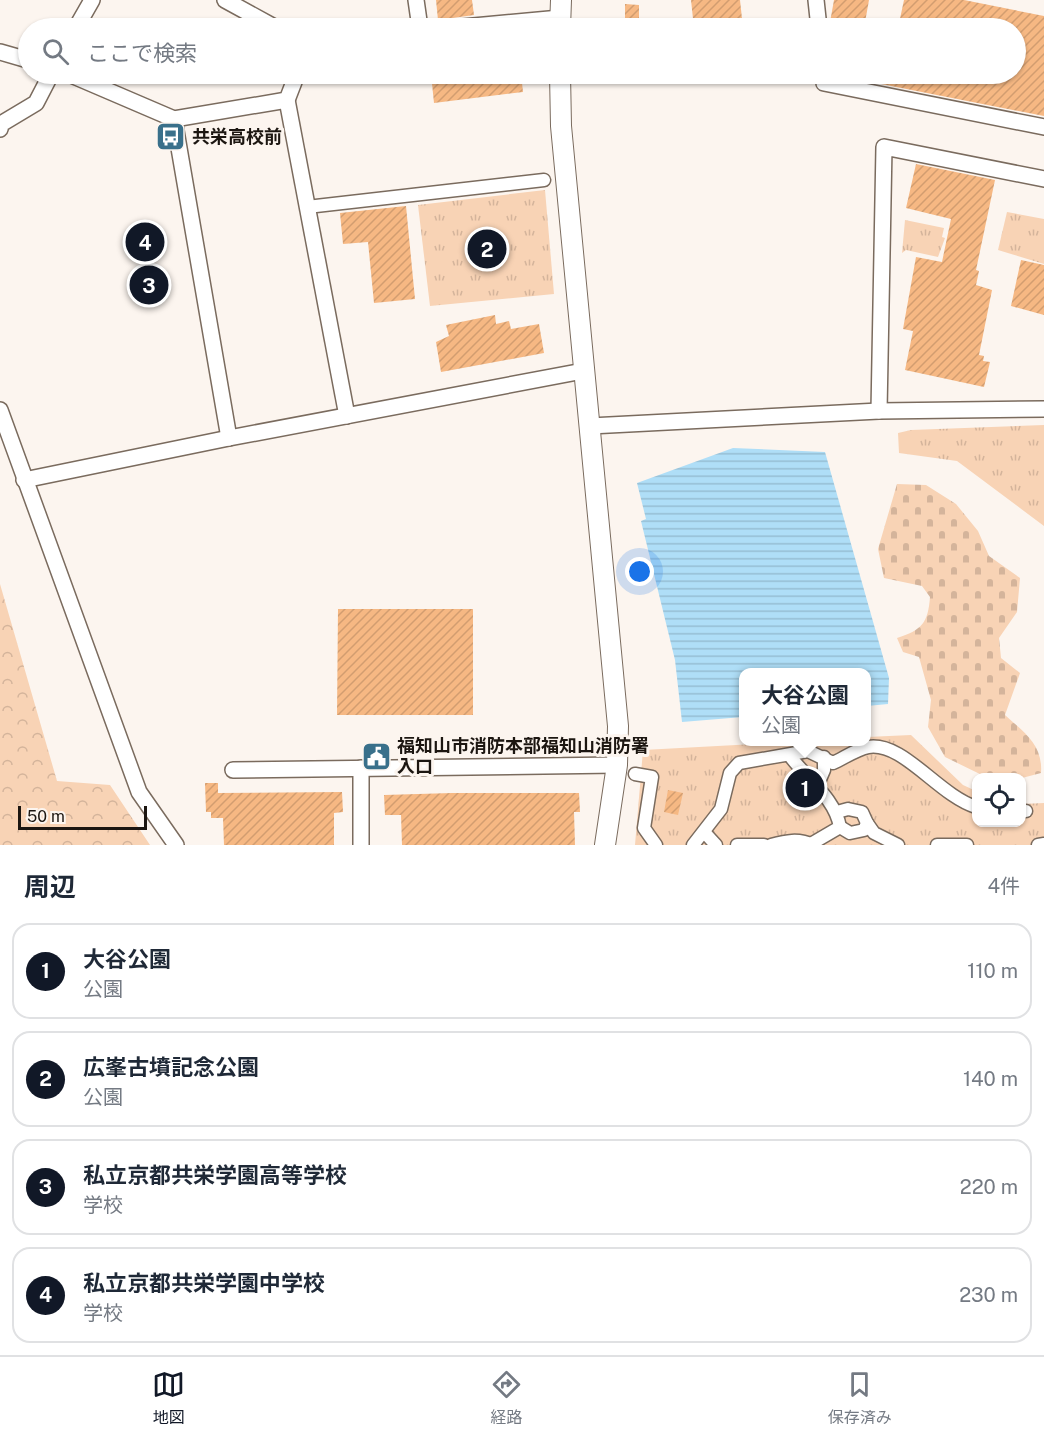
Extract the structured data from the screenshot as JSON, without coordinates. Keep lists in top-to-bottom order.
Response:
{
  "places": {
    "bus stop": ["共栄高校前"],
    "public building": ["福知山市消防本部福知山消防署 入口"]
  },
  "scale_bar": "50 m",
  "page": {
    "search": "ここで検索",
    "pins": [
      "4",
      "2",
      "3",
      "1"
    ],
    "popup": ["大谷公園", "公園"],
    "scale": "50 m",
    "heading": ["周辺", "4件"],
    "list": [
      {
        "mark": "1",
        "name": "大谷公園",
        "note": "公園",
        "value": "110 m"
      },
      {
        "mark": "2",
        "name": "広峯古墳記念公園",
        "note": "公園",
        "value": "140 m"
      },
      {
        "mark": "3",
        "name": "私立京都共栄学園高等学校",
        "note": "学校",
        "value": "220 m"
      },
      {
        "mark": "4",
        "name": "私立京都共栄学園中学校",
        "note": "学校",
        "value": "230 m"
      }
    ],
    "nav": ["地図", "経路", "保存済み"]
  }
}
